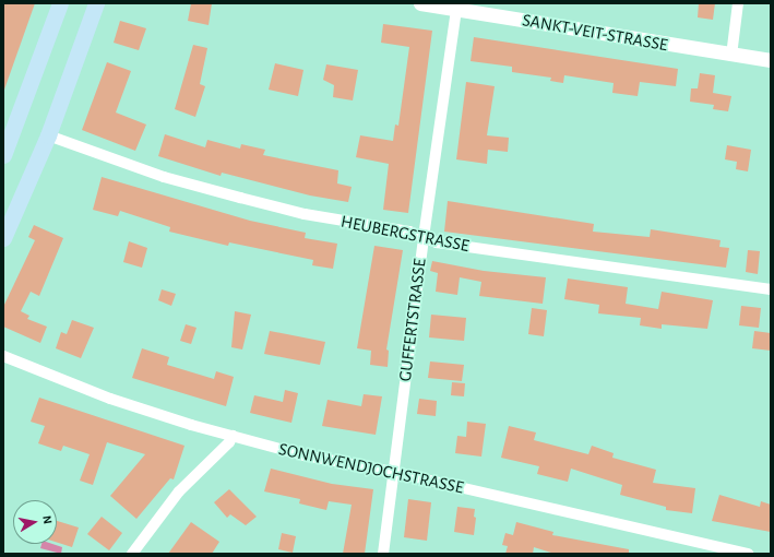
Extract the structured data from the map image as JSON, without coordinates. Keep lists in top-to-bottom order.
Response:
{
  "streets": {
    "street": [
      "SANKT-VEIT-STRASSE",
      "HEUBERGSTRASSE",
      "GUFFERTSTRASSE",
      "SONNWENDJOCHSTRASSE"
    ]
  },
  "crossings": [
    ["SANKT-VEIT-STRASSE", "GUFFERTSTRASSE"],
    ["HEUBERGSTRASSE", "GUFFERTSTRASSE"],
    ["GUFFERTSTRASSE", "SONNWENDJOCHSTRASSE"]
  ],
  "north": "right"
}
